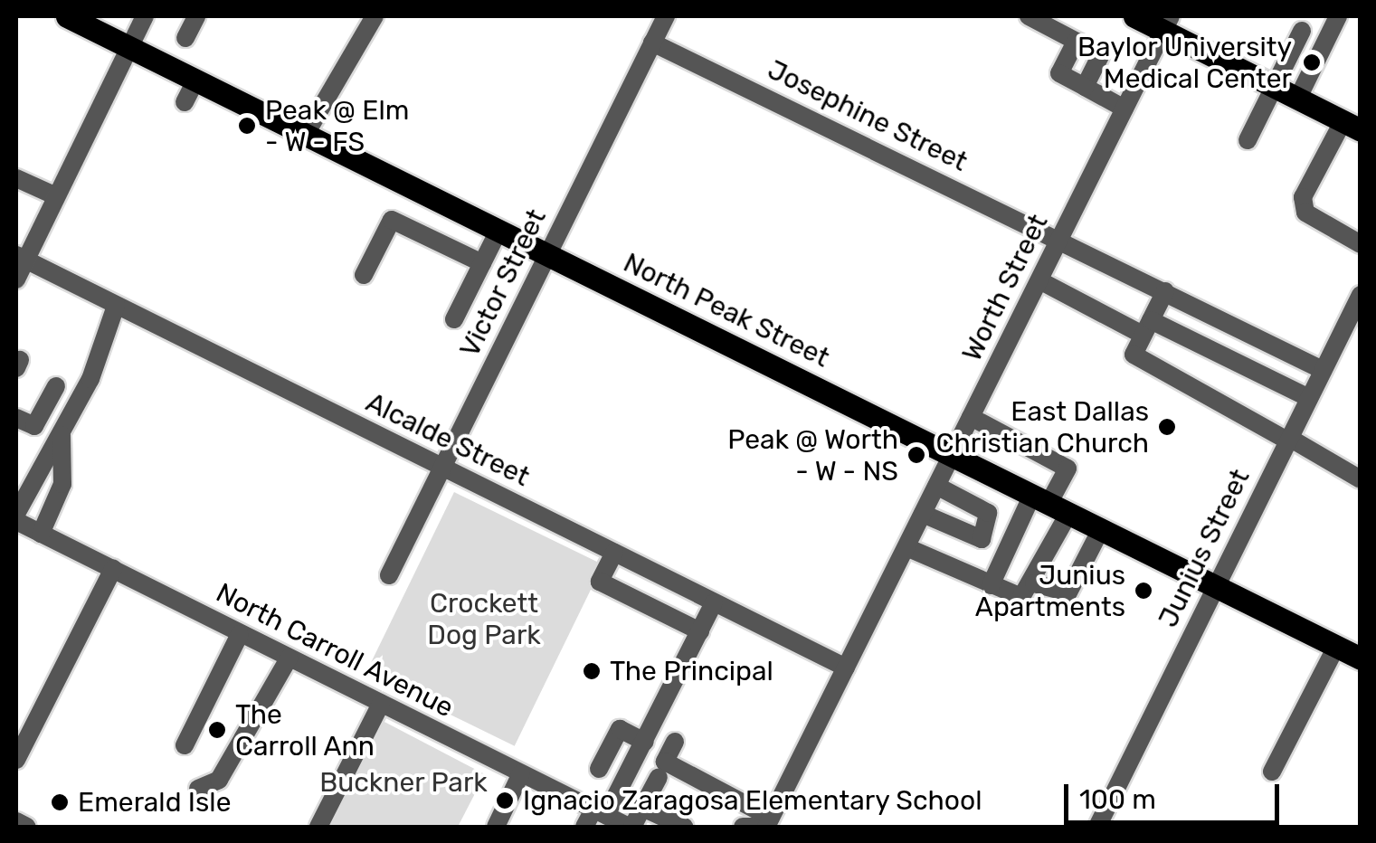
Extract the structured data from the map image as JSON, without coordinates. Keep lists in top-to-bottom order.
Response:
{
  "streets": {
    "main road": ["North Peak Street"],
    "street": [
      "Josephine Street",
      "Victor Street",
      "Worth Street",
      "Alcalde Street",
      "Junius Street",
      "North Carroll Avenue"
    ]
  },
  "crossings": [
    ["Josephine Street", "Victor Street"],
    ["Josephine Street", "Worth Street"],
    ["Josephine Street", "Junius Street"],
    ["Victor Street", "North Peak Street"],
    ["Victor Street", "Alcalde Street"],
    ["Worth Street", "North Peak Street"],
    ["Worth Street", "Alcalde Street"],
    ["North Peak Street", "Junius Street"]
  ],
  "parks": ["Crockett Dog Park", "Buckner Park"],
  "places": [
    "Baylor University Medical Center",
    "Peak @ Elm - W - FS",
    "East Dallas Christian Church",
    "Peak @ Worth - W - NS",
    "Junius Apartments",
    "The Principal",
    "The Carroll Ann",
    "Ignacio Zaragosa Elementary School",
    "Emerald Isle"
  ],
  "scale_bar": "100 m"
}
